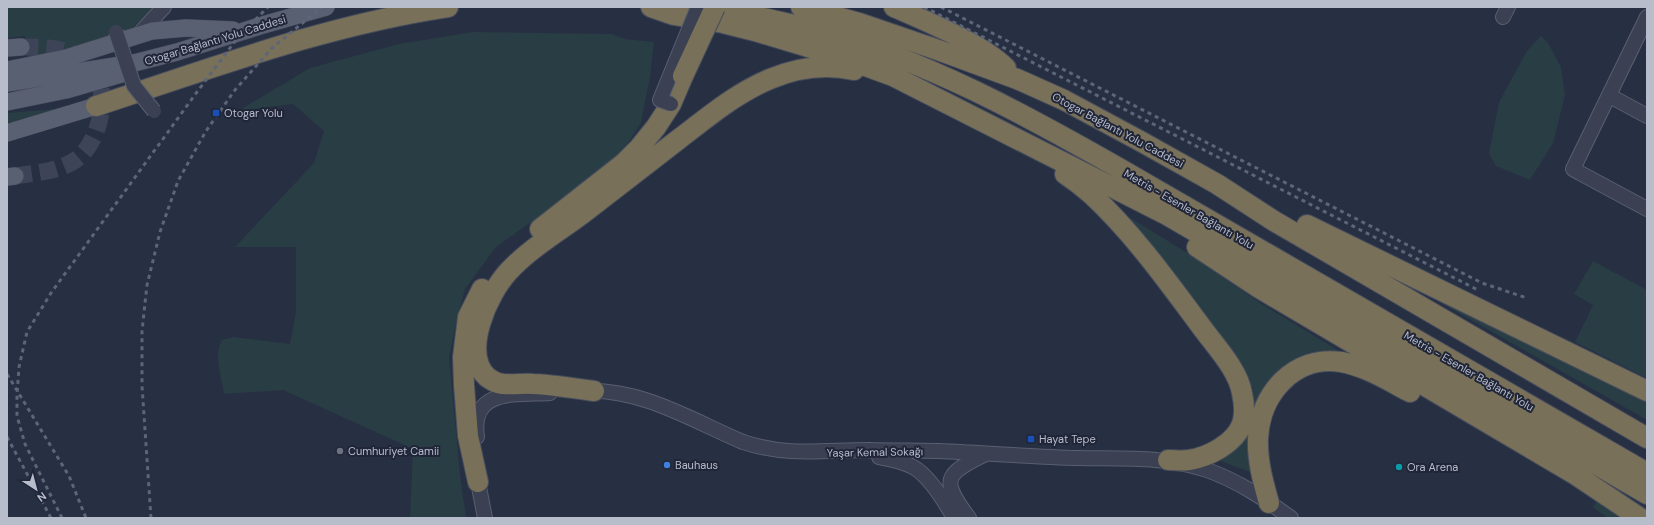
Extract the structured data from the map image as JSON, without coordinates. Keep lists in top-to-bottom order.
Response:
{
  "streets": {
    "highway": ["Otogar Bağlantı Yolu Caddesi", "Metris - Esenler Bağlantı Yolu"],
    "street": ["Yaşar Kemal Sokağı"]
  },
  "places": {
    "transit": ["Otogar Yolu", "Hayat Tepe"],
    "other": ["Cumhuriyet Camii", "Bauhaus", "Ora Arena"]
  },
  "north": "bottom right"
}
